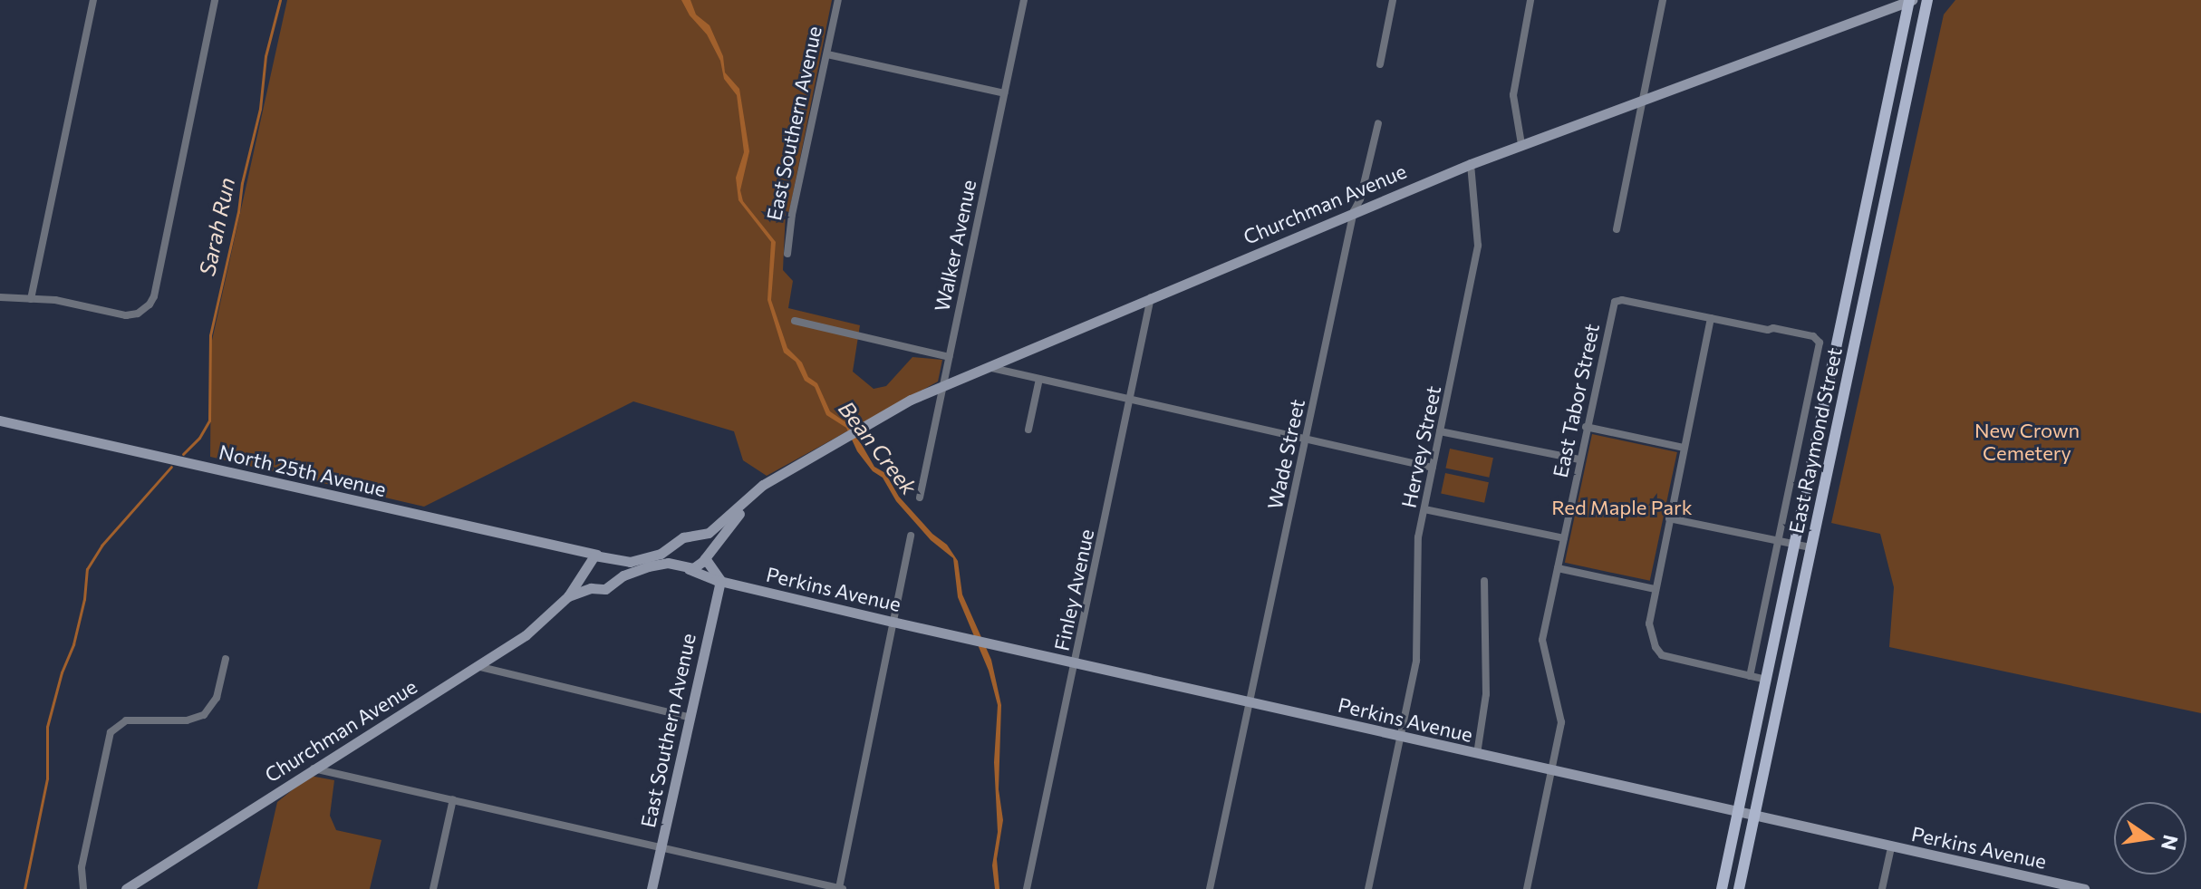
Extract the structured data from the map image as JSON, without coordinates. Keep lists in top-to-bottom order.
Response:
{
  "streets": {
    "main road": ["East Raymond Street"],
    "street": [
      "East Southern Avenue",
      "Churchman Avenue",
      "Walker Avenue",
      "East Tabor Street",
      "Hervey Street",
      "Wade Street",
      "North 25th Avenue",
      "Perkins Avenue",
      "Finley Avenue"
    ]
  },
  "crossings": [
    ["East Southern Avenue", "Perkins Avenue"],
    ["Churchman Avenue", "Walker Avenue"],
    ["Churchman Avenue", "East Raymond Street"],
    ["Churchman Avenue", "Hervey Street"],
    ["Churchman Avenue", "Wade Street"],
    ["Churchman Avenue", "North 25th Avenue"],
    ["Churchman Avenue", "Perkins Avenue"],
    ["Churchman Avenue", "Finley Avenue"],
    ["East Tabor Street", "Perkins Avenue"],
    ["East Raymond Street", "Perkins Avenue"],
    ["Hervey Street", "Perkins Avenue"],
    ["Wade Street", "Perkins Avenue"],
    ["Perkins Avenue", "Finley Avenue"]
  ],
  "water": ["Sarah Run", "Bean Creek"],
  "parks": ["New Crown Cemetery", "Red Maple Park"],
  "north": "right"
}
